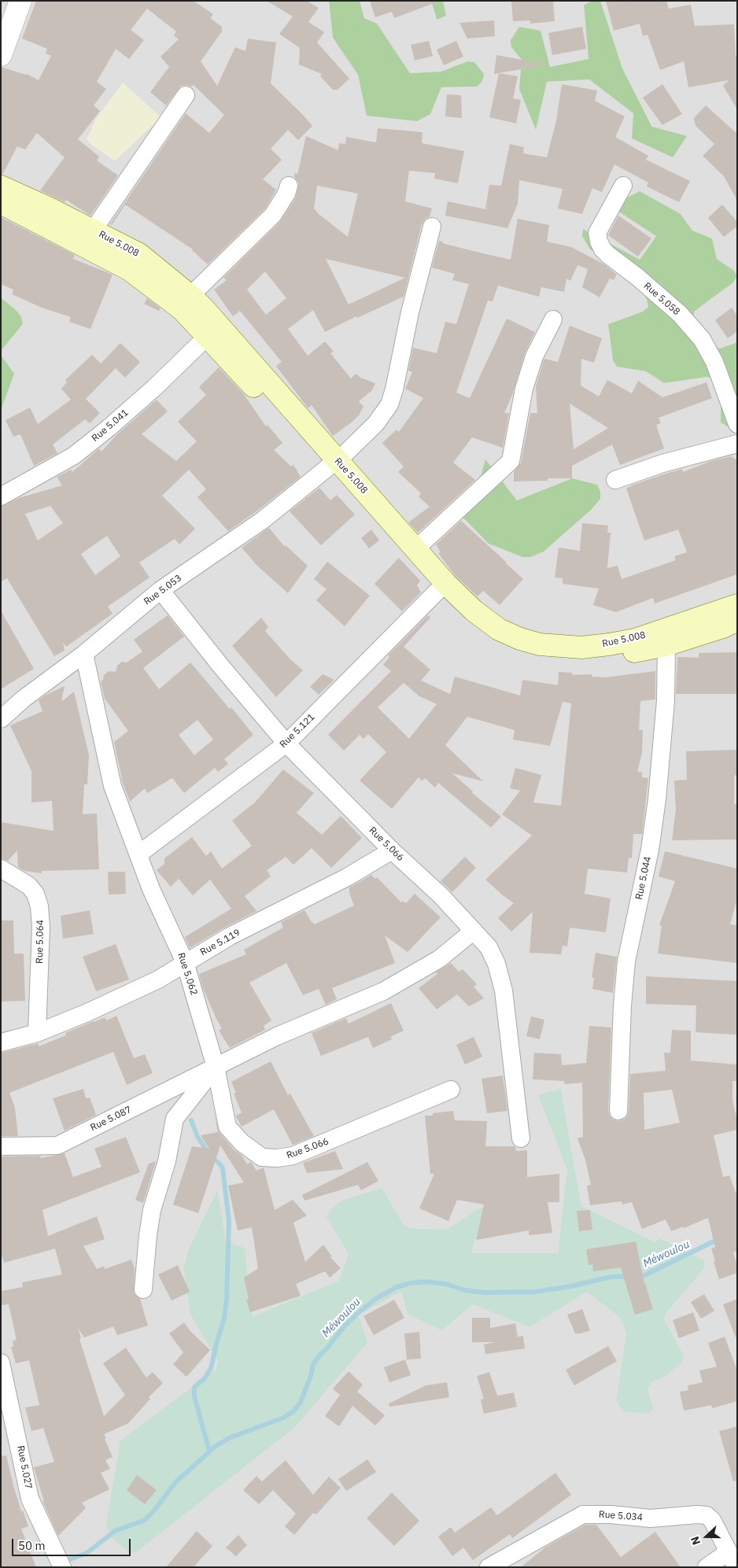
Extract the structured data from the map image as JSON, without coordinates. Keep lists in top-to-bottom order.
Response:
{
  "streets": {
    "main road": ["Rue 5.008"],
    "street": [
      "Rue 5.058",
      "Rue 5.041",
      "Rue 5.053",
      "Rue 5.121",
      "Rue 5.066",
      "Rue 5.044",
      "Rue 5.064",
      "Rue 5.119",
      "Rue 5.062",
      "Rue 5.087",
      "Rue 5.027",
      "Rue 5.034"
    ]
  },
  "crossings": [
    ["Rue 5.008", "Rue 5.041"],
    ["Rue 5.008", "Rue 5.053"],
    ["Rue 5.008", "Rue 5.121"],
    ["Rue 5.008", "Rue 5.044"],
    ["Rue 5.053", "Rue 5.066"],
    ["Rue 5.053", "Rue 5.062"],
    ["Rue 5.121", "Rue 5.066"],
    ["Rue 5.121", "Rue 5.062"],
    ["Rue 5.066", "Rue 5.119"],
    ["Rue 5.066", "Rue 5.062"],
    ["Rue 5.066", "Rue 5.087"],
    ["Rue 5.064", "Rue 5.119"],
    ["Rue 5.119", "Rue 5.062"],
    ["Rue 5.062", "Rue 5.087"]
  ],
  "water": ["Méwoulou"],
  "scale_bar": "50 m",
  "north": "left"
}
